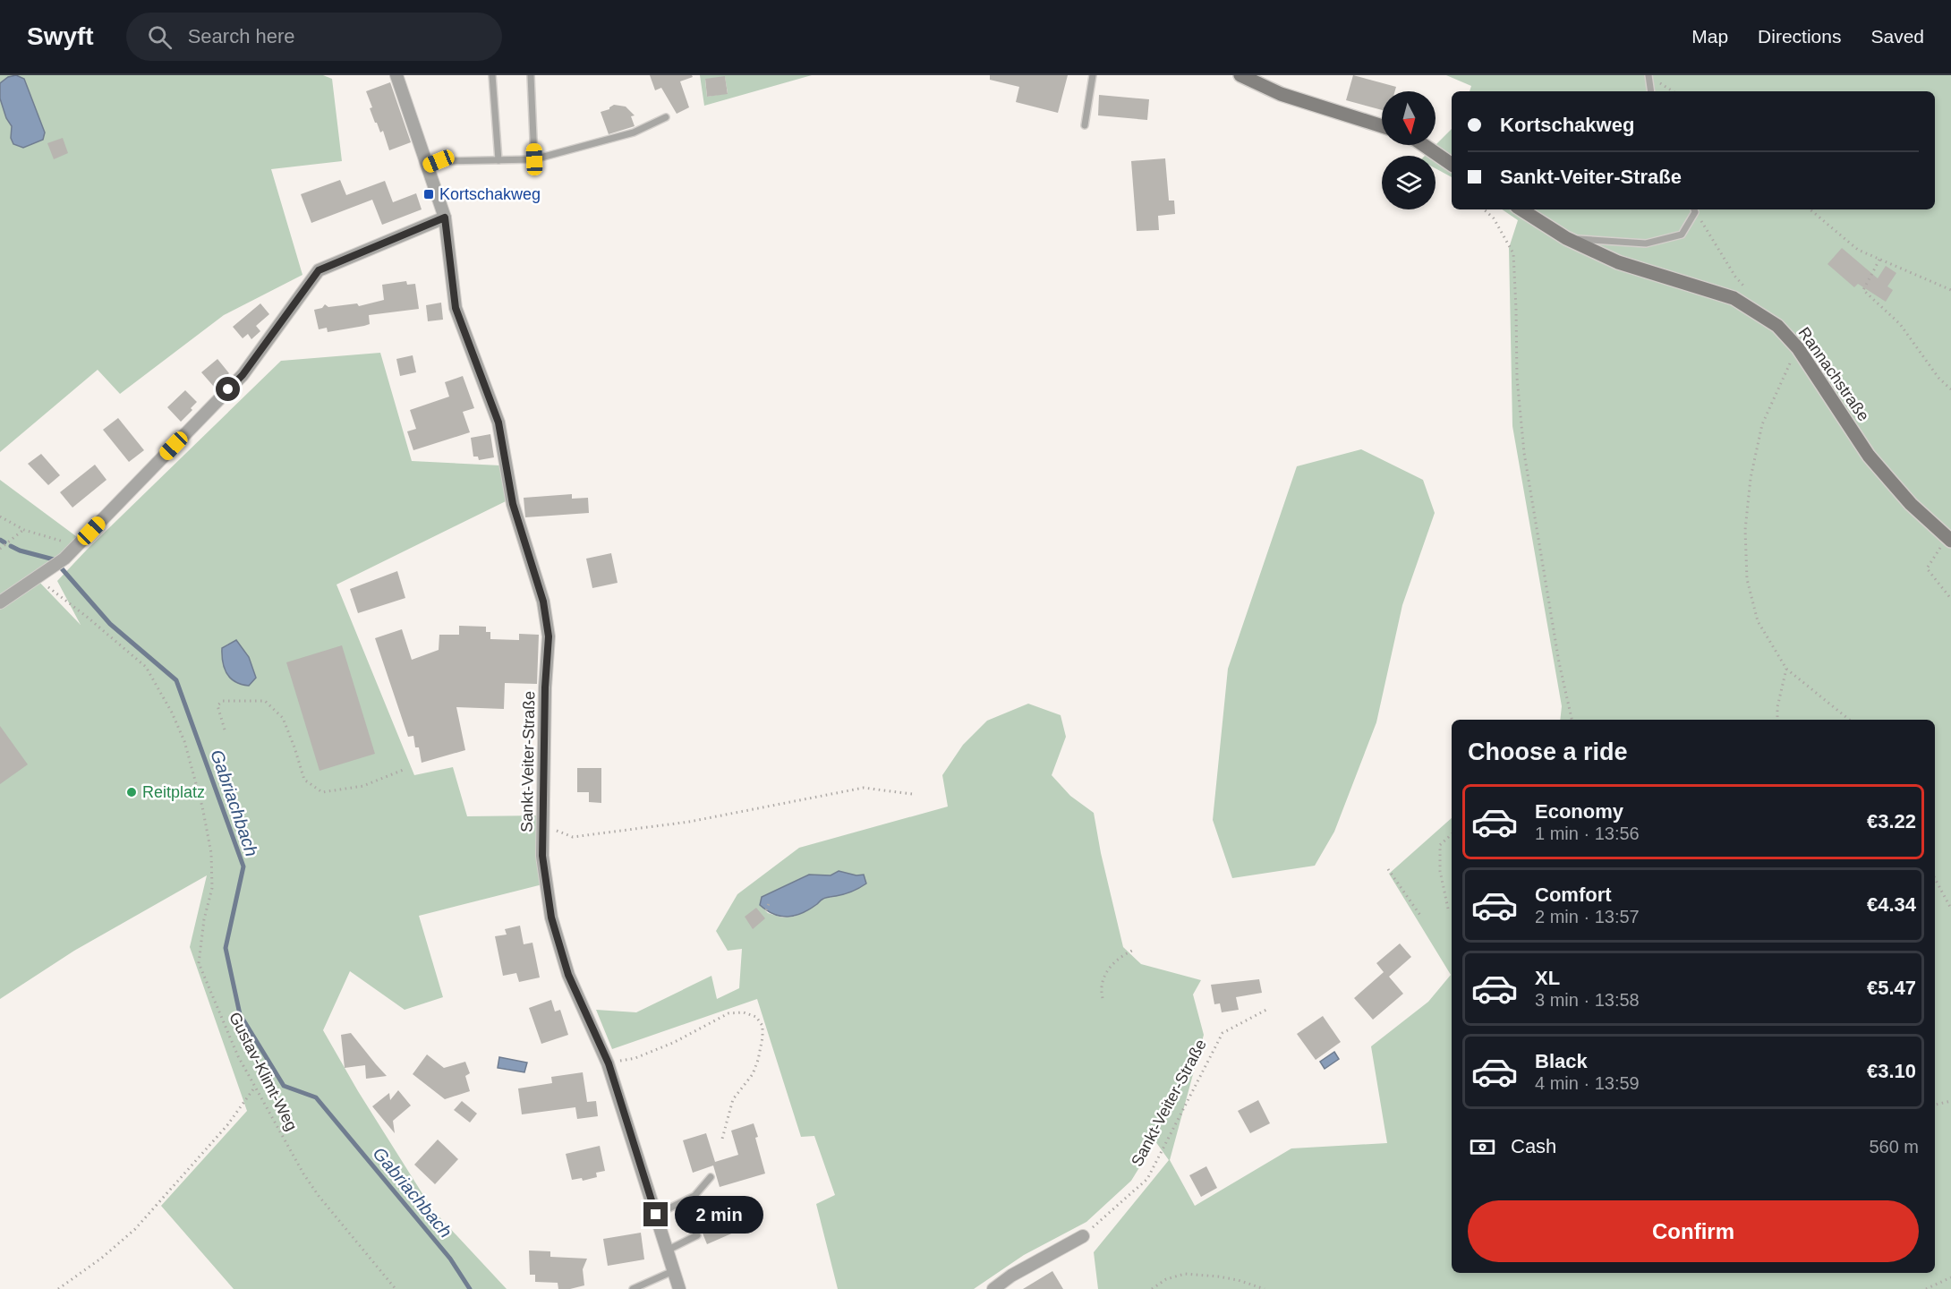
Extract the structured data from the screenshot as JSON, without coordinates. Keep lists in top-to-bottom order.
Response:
{
  "streets": {
    "street": ["Rannachstraße", "Sankt-Veiter-Straße"],
    "path": ["Gustav-Klimt-Weg"]
  },
  "water": ["Gabriachbach"],
  "places": {
    "transit": ["Kortschakweg"],
    "other": ["Reitplatz"]
  },
  "north": "bottom",
  "page": {
    "header": "Swyft",
    "search": "Search here",
    "nav": ["Map", "Directions", "Saved"],
    "banner": ["Kortschakweg", "Sankt-Veiter-Straße"],
    "heading": "Choose a ride",
    "list": [
      {
        "name": "Economy",
        "note": "1 min · 13:56",
        "value": "€3.22"
      },
      {
        "name": "Comfort",
        "note": "2 min · 13:57",
        "value": "€4.34"
      },
      {
        "name": "XL",
        "note": "3 min · 13:58",
        "value": "€5.47"
      },
      {
        "name": "Black",
        "note": "4 min · 13:59",
        "value": "€3.10"
      }
    ],
    "pay": ["Cash", "560 m"],
    "buttons": "Confirm",
    "bubble": "2 min"
  }
}
